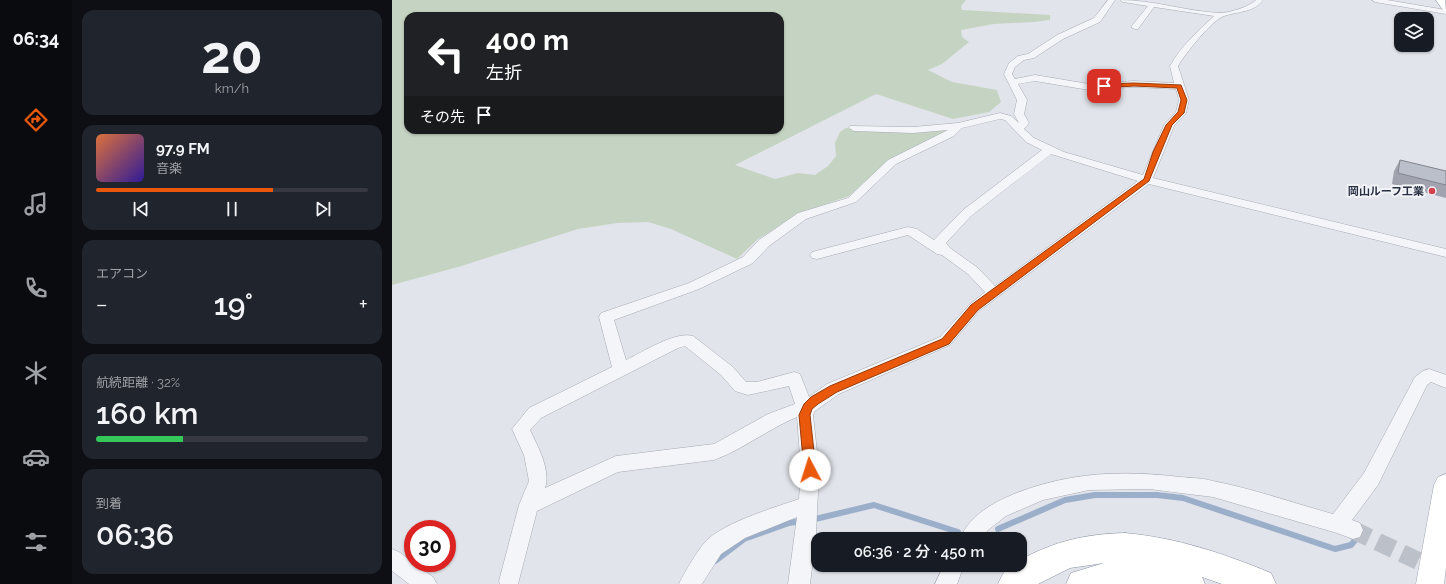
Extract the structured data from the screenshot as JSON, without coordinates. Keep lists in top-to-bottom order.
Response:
{
  "places": ["岡山ルーフ工業"],
  "page": {
    "tabs": "06:34",
    "tile": [
      ["20", "km/h"],
      "エアコン",
      ["航続距離 · 32%", "160 km"],
      ["到着", "06:36"]
    ],
    "turn": ["400 m", "左折"],
    "then": "その先",
    "song": ["97.9 FM", "音楽"],
    "heat": ["−", "19°", "+"],
    "limit": "30",
    "trip": "06:36 · 2 分 · 450 m"
  }
}
